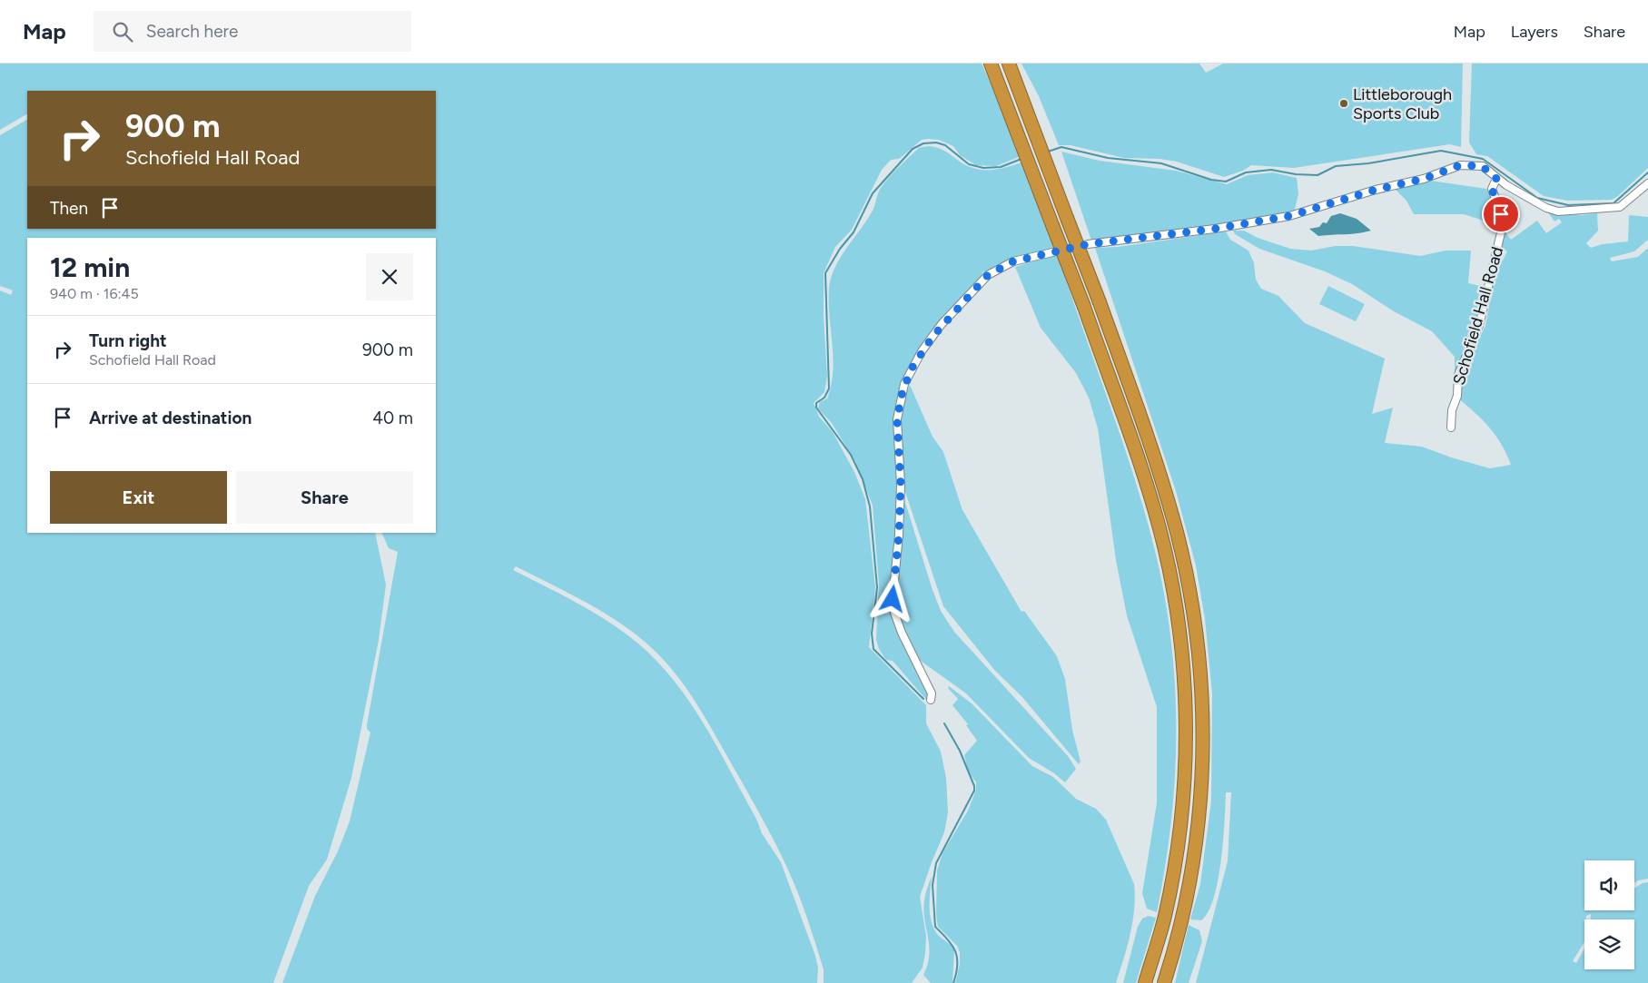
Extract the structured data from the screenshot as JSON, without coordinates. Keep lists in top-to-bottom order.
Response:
{
  "streets": {
    "street": ["Schofield Hall Road"]
  },
  "places": ["Littleborough Sports Club"],
  "page": {
    "header": "Map",
    "search": "Search here",
    "nav": ["Map", "Layers", "Share"],
    "turn": ["900 m", "Schofield Hall Road"],
    "then": "Then",
    "heading": ["12 min", "940 m · 16:45"],
    "list": [
      {
        "name": "Turn right",
        "note": "Schofield Hall Road",
        "value": "900 m"
      },
      {
        "name": "Arrive at destination",
        "value": "40 m"
      }
    ],
    "buttons": ["Exit", "Share"]
  }
}
